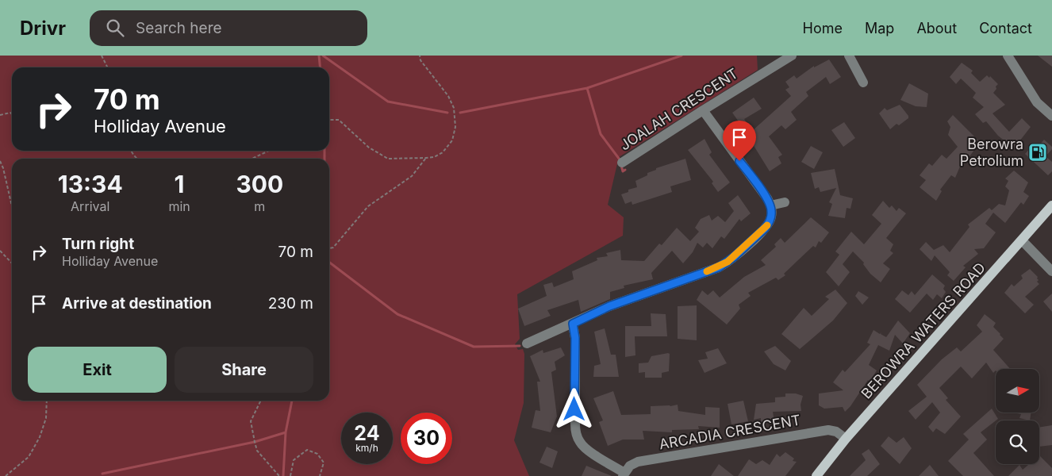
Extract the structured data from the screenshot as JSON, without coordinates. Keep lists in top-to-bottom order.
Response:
{
  "streets": {
    "main road": ["BEROWRA WATERS ROAD"],
    "street": ["JOALAH CRESCENT", "ARCADIA CRESCENT"]
  },
  "crossings": [
    ["BEROWRA WATERS ROAD", "ARCADIA CRESCENT"]
  ],
  "places": {
    "fuel station": ["Berowra Petrolium"]
  },
  "north": "right",
  "page": {
    "header": "Drivr",
    "search": "Search here",
    "nav": [
      "Home",
      "Map",
      "About",
      "Contact"
    ],
    "turn": ["70 m", "Holliday Avenue"],
    "eta": [
      "13:34",
      "Arrival",
      "1",
      "min",
      "300",
      "m"
    ],
    "list": [
      {
        "name": "Turn right",
        "note": "Holliday Avenue",
        "value": "70 m"
      },
      {
        "name": "Arrive at destination",
        "value": "230 m"
      }
    ],
    "buttons": ["Exit", "Share"],
    "speed": "24 km/h",
    "limit": "30"
  }
}
